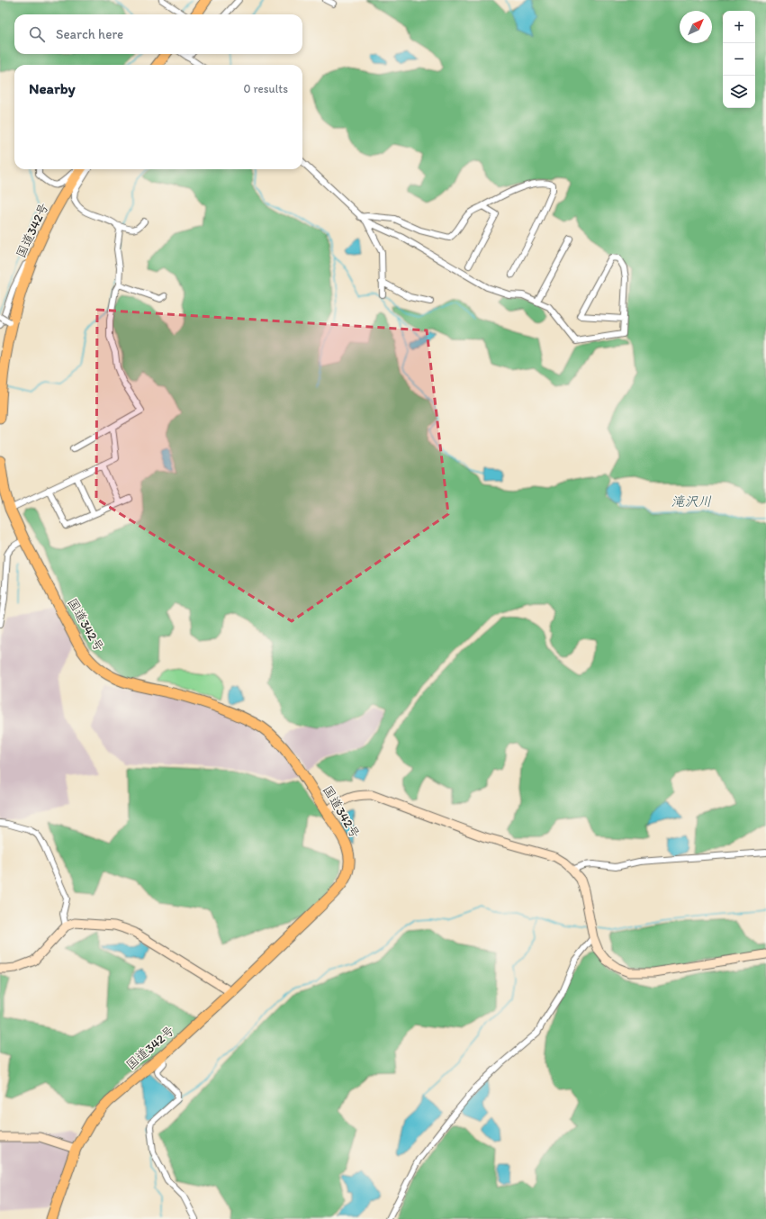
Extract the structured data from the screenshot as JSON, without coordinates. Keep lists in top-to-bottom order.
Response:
{
  "streets": {
    "highway": ["国道342号"]
  },
  "water": ["滝沢川"],
  "north": "top right",
  "page": {
    "map_buttons": ["+", "−"],
    "search": "Search here",
    "heading": ["Nearby", "0 results"]
  }
}
